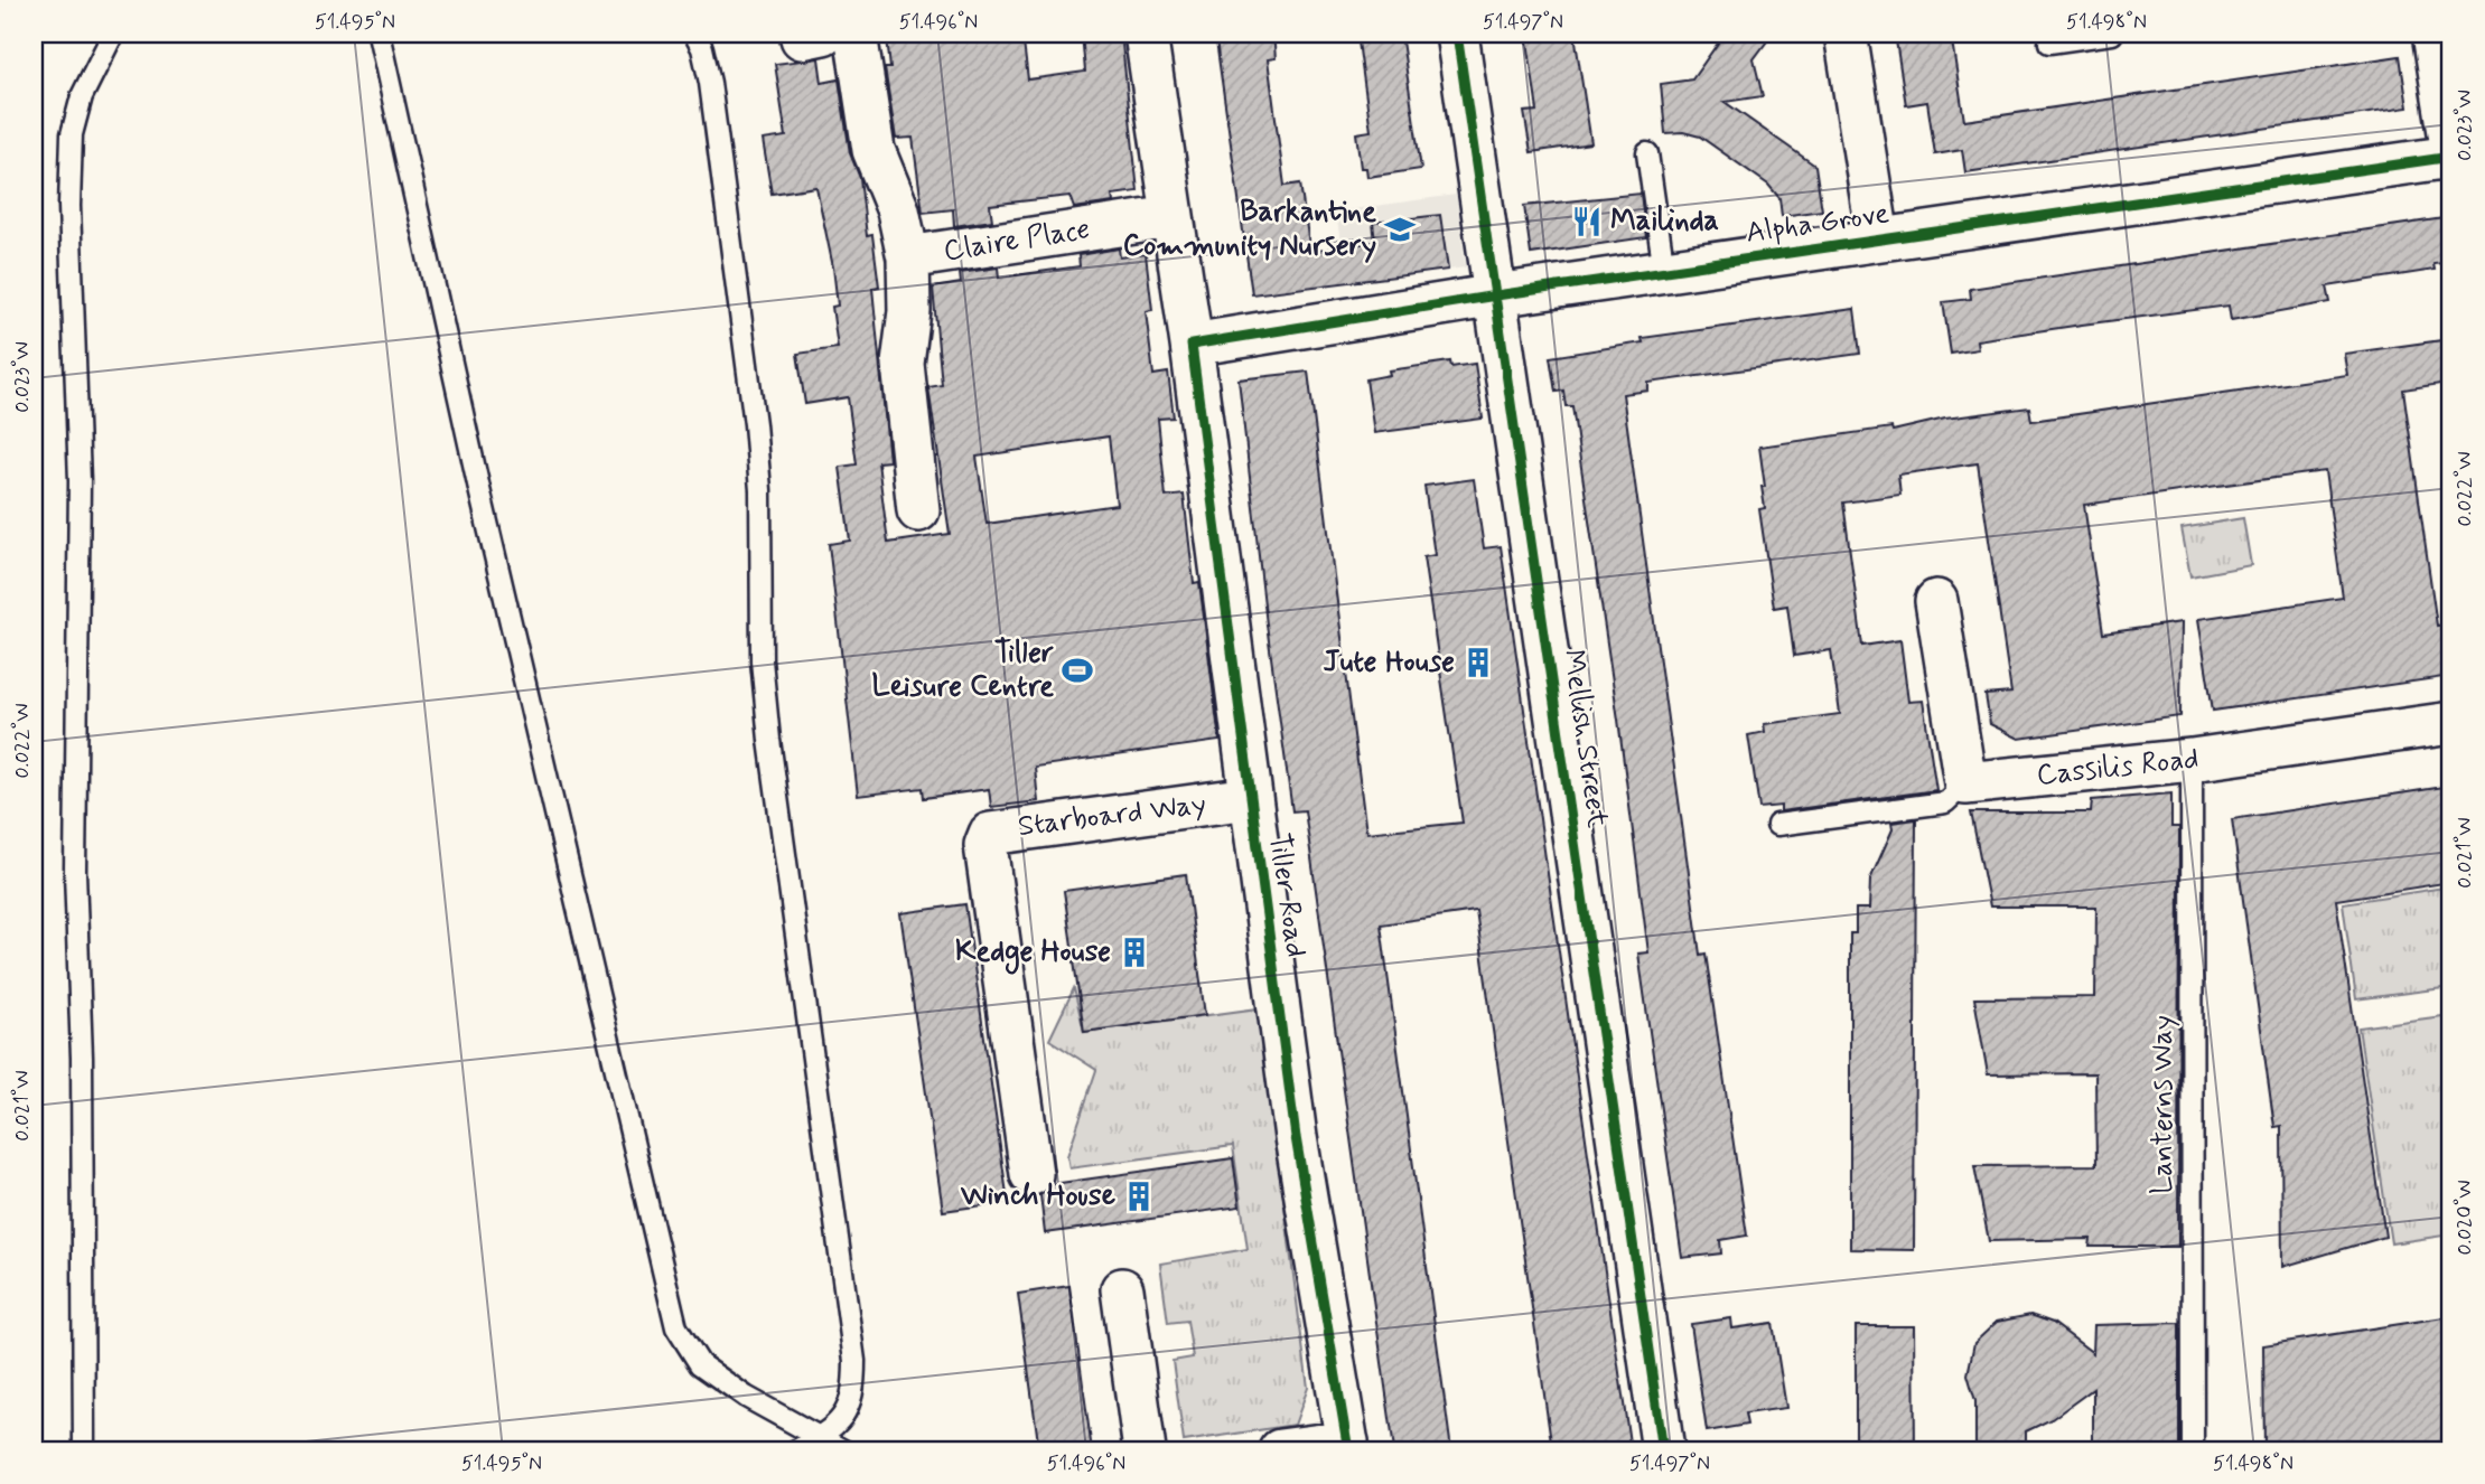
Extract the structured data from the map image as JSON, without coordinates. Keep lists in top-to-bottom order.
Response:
{
  "streets": {
    "street": [
      "Alpha Grove",
      "Claire Place",
      "Mellish Street",
      "Cassilis Road",
      "Starboard Way",
      "Tiller Road"
    ],
    "lane": ["Lanterns Way"]
  },
  "crossings": [
    ["Alpha Grove", "Mellish Street"],
    ["Alpha Grove", "Tiller Road"],
    ["Claire Place", "Tiller Road"],
    ["Cassilis Road", "Lanterns Way"],
    ["Starboard Way", "Tiller Road"]
  ],
  "places": {
    "restaurant": ["Mailinda"],
    "school or university": ["Barkantine Community Nursery"],
    "building": ["Jute House", "Kedge House", "Winch House"],
    "sports": ["Tiller Leisure Centre"]
  },
  "coordinates": [
    "51.495°N",
    "51.496°N",
    "51.497°N",
    "51.498°N",
    "0.023°W",
    "0.022°W",
    "0.021°W",
    "0.020°W"
  ]
}
